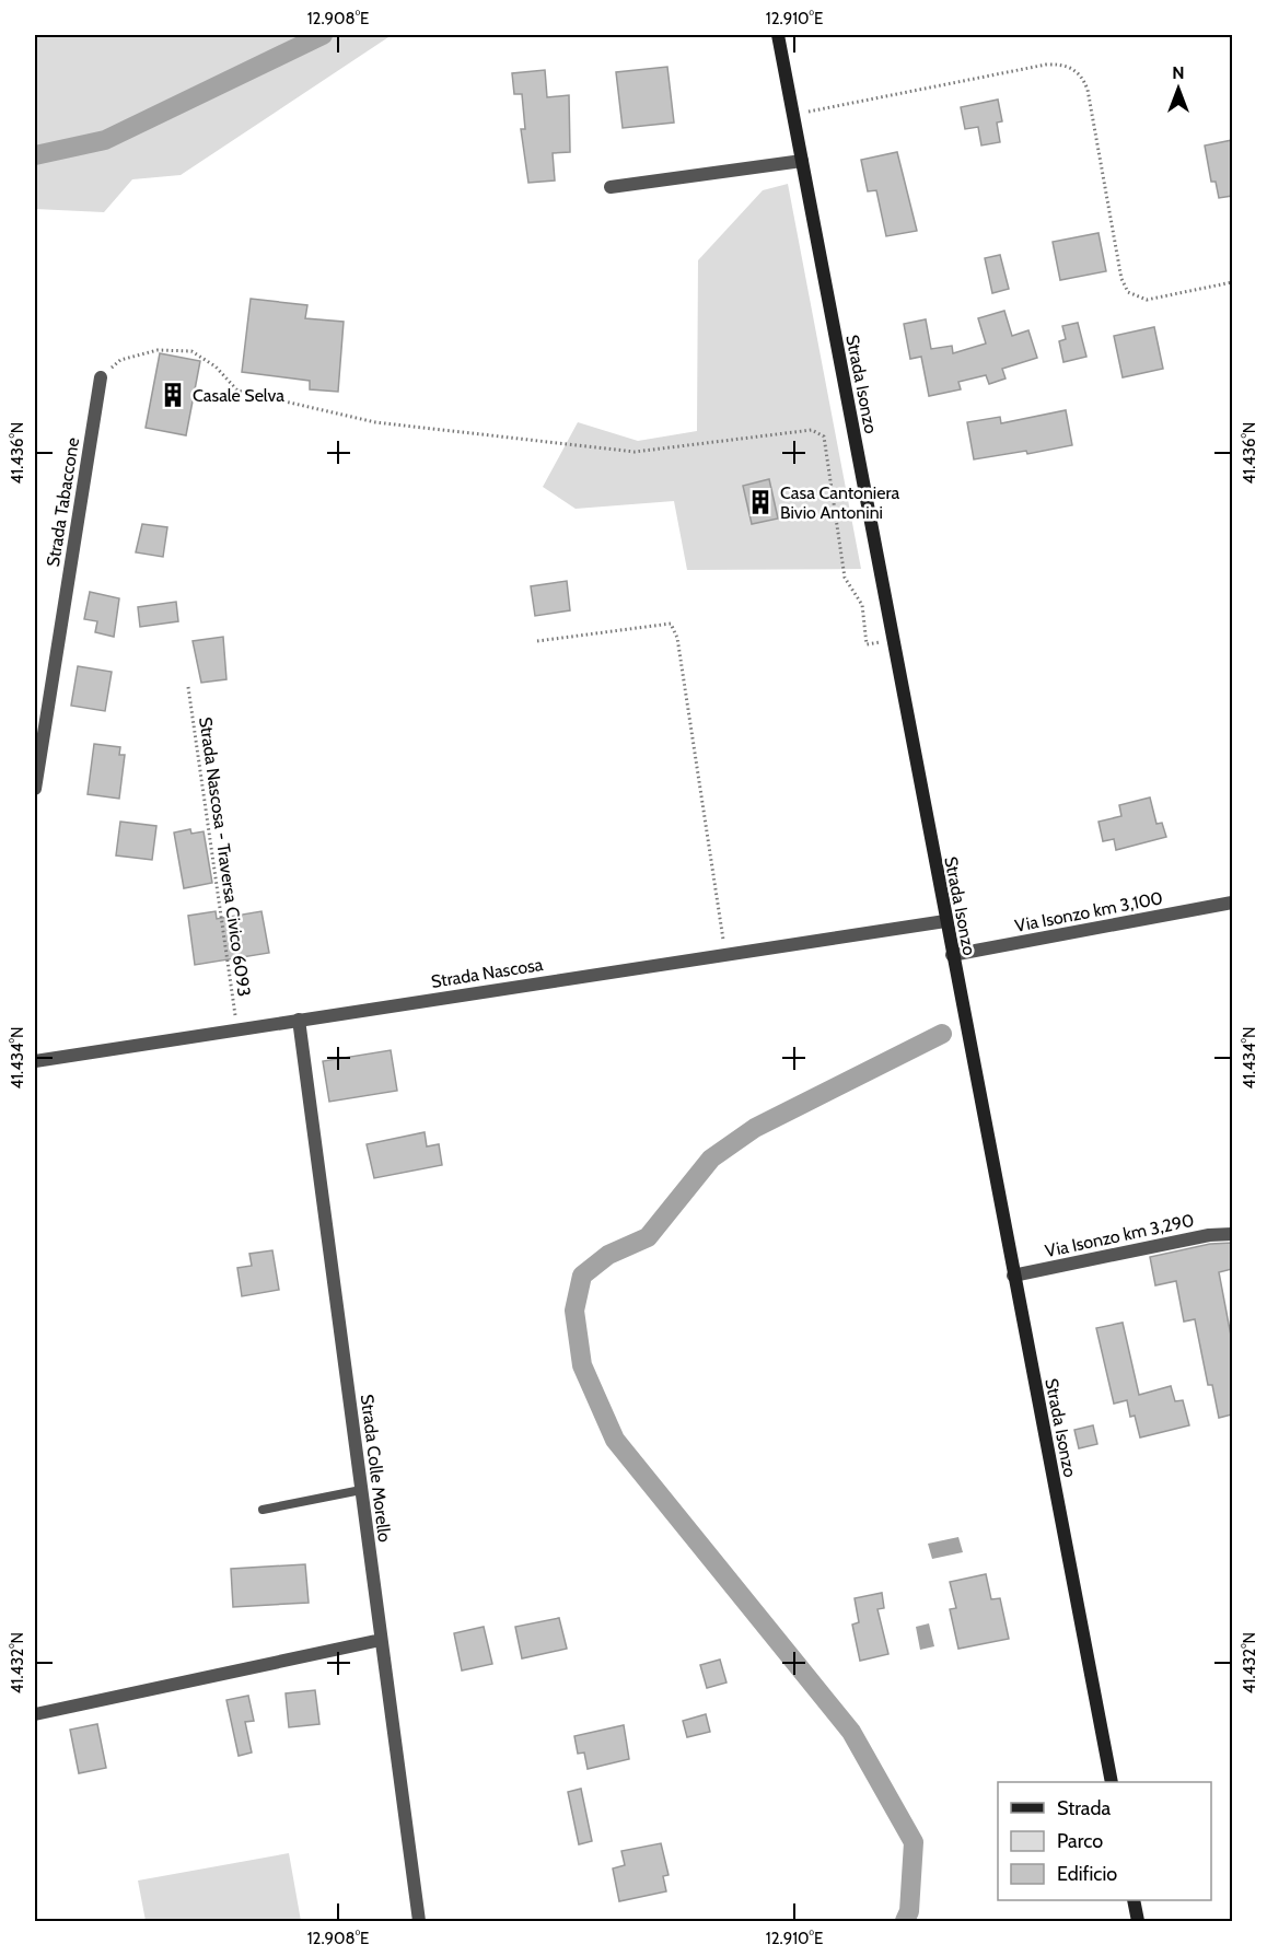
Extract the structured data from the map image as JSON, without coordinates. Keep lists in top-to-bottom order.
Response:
{
  "streets": {
    "main road": ["Strada Isonzo"],
    "street": [
      "Strada Tabaccone",
      "Via Isonzo km 3,100",
      "Strada Nascosa",
      "Via Isonzo km 3,290",
      "Strada Colle Morello"
    ],
    "path": ["Strada Nascosa - Traversa Civico 6093"]
  },
  "crossings": [
    ["Strada Isonzo", "Via Isonzo km 3,100"],
    ["Strada Isonzo", "Strada Nascosa"],
    ["Strada Isonzo", "Via Isonzo km 3,290"],
    ["Strada Nascosa - Traversa Civico 6093", "Strada Nascosa"],
    ["Strada Nascosa", "Strada Colle Morello"]
  ],
  "places": {
    "building": ["Casale Selva", "Casa Cantoniera Bivio Antonini"]
  },
  "legend": ["Strada", "Parco", "Edificio"],
  "north": "top",
  "coordinates": [
    "12.908°E",
    "12.910°E",
    "41.436°N",
    "41.434°N",
    "41.432°N"
  ]
}
